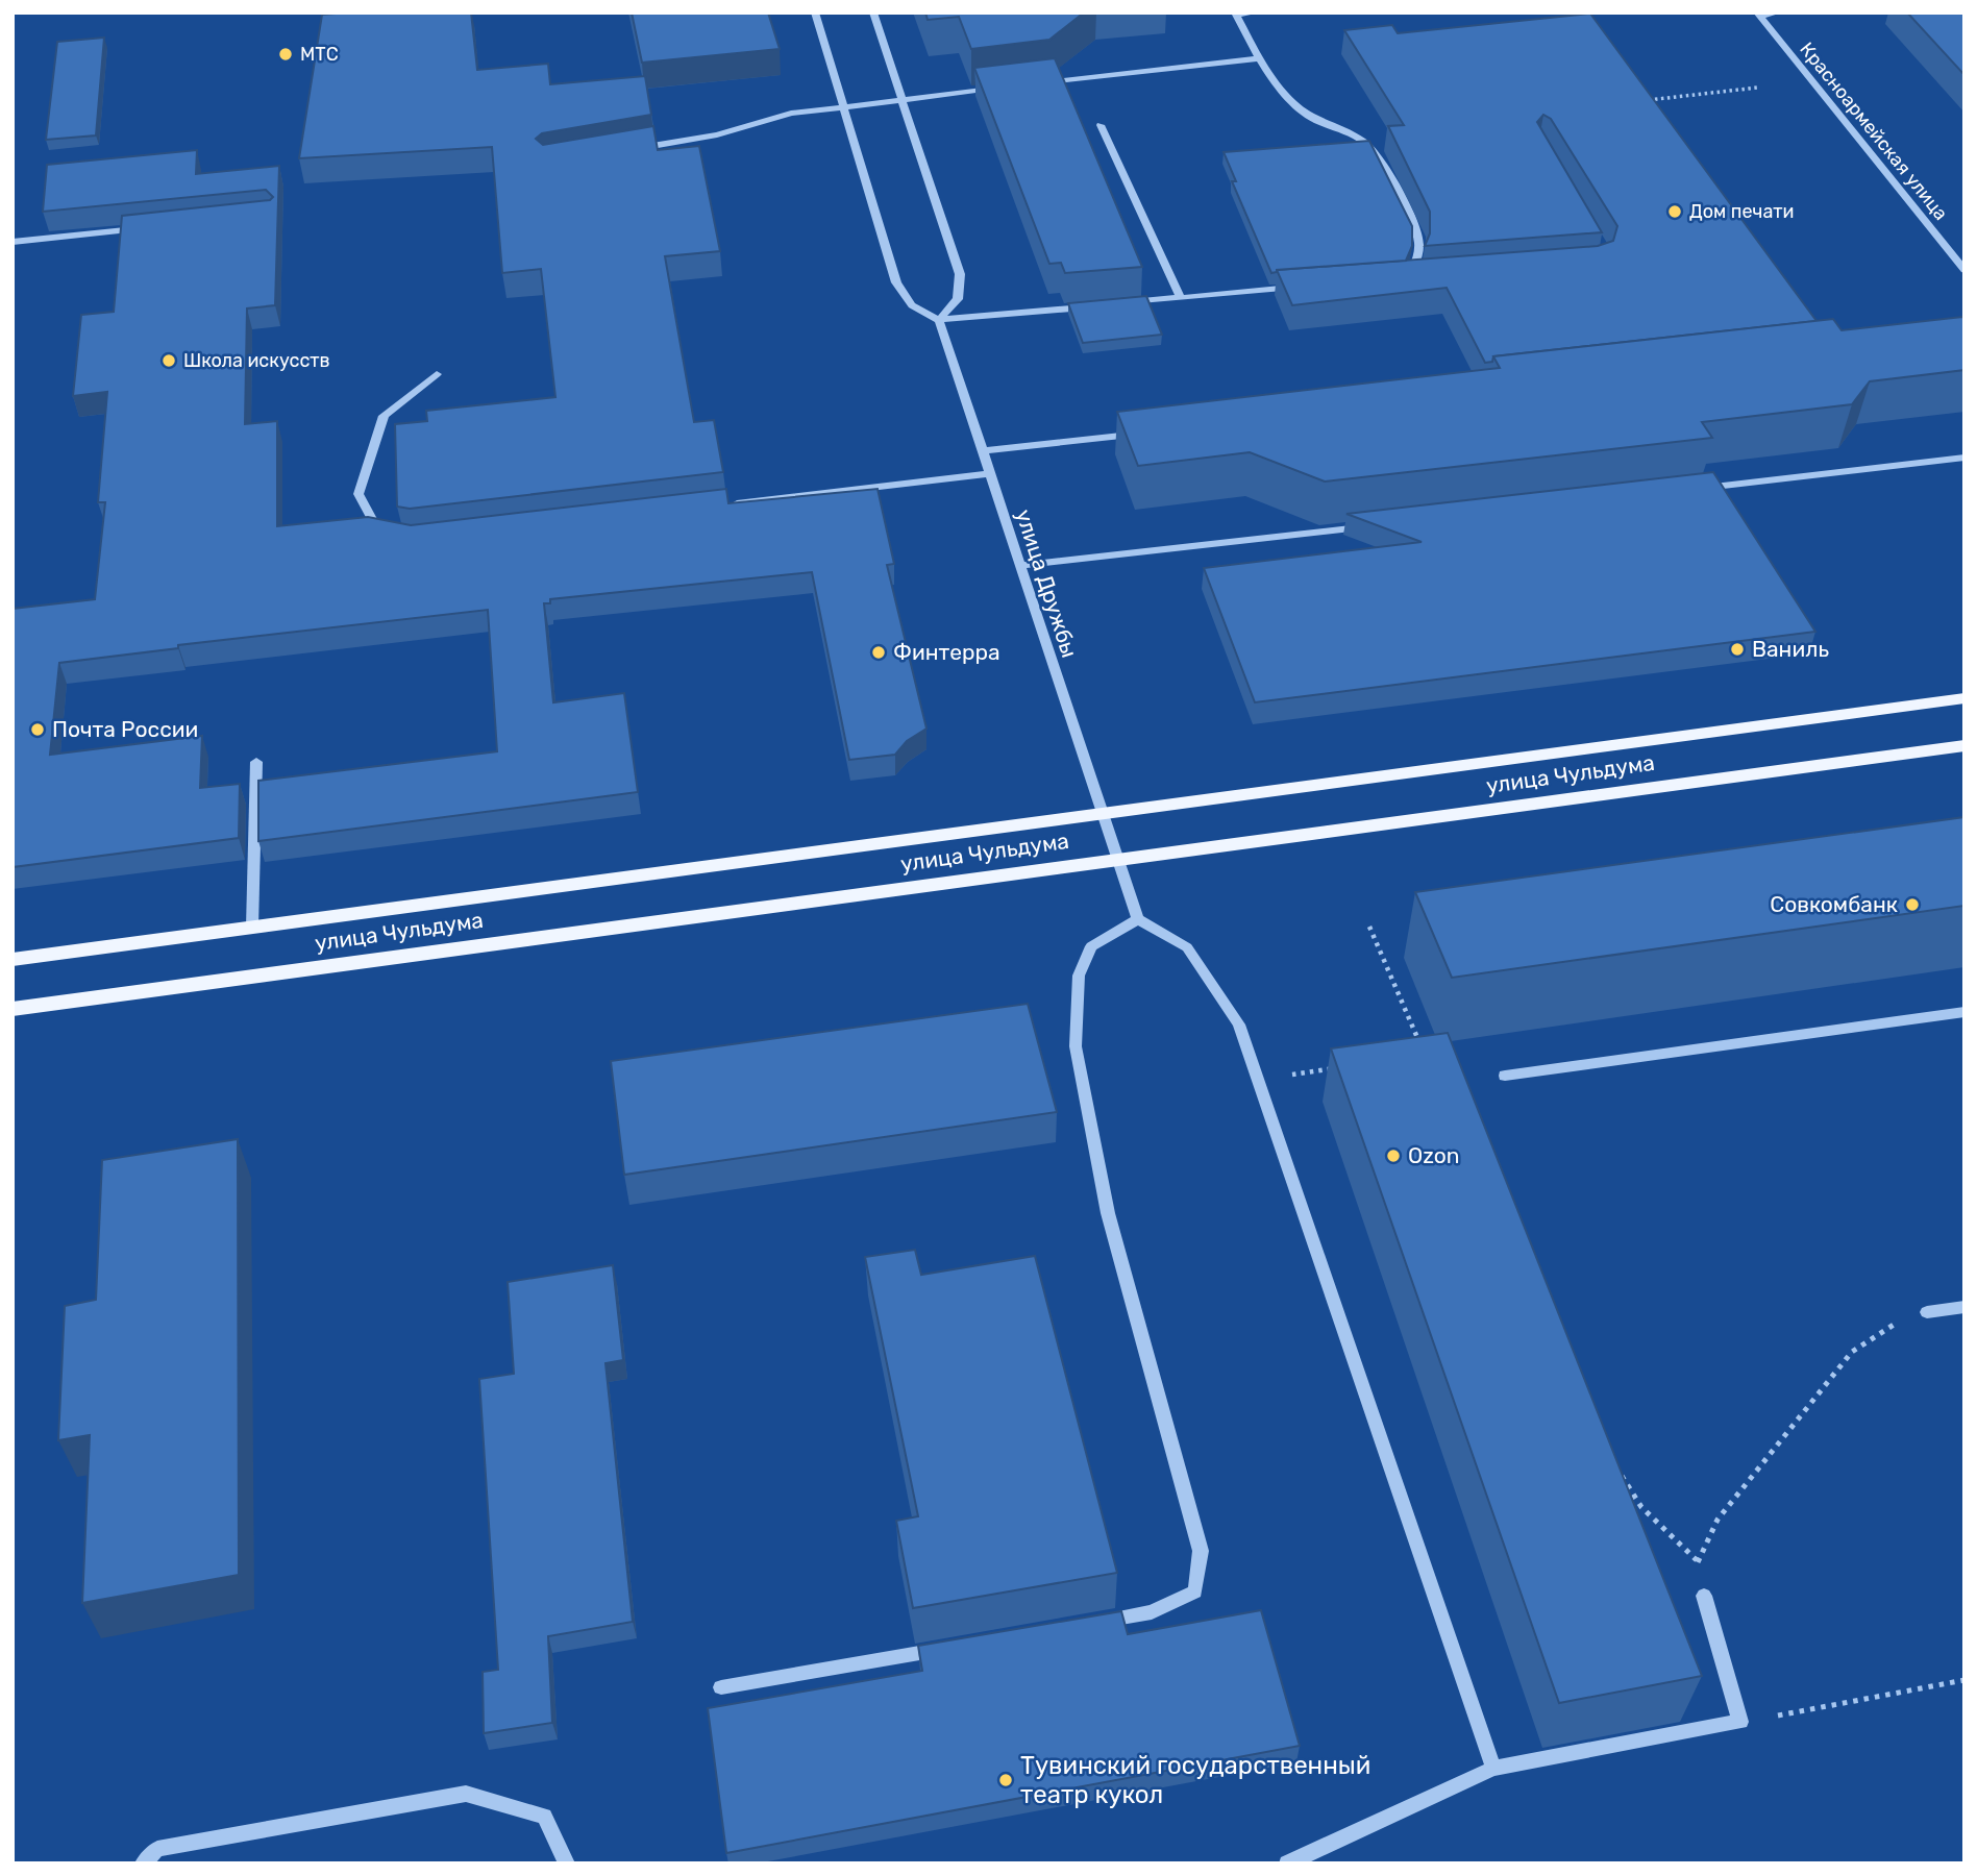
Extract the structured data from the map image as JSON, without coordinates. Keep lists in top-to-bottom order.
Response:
{
  "streets": {
    "main road": ["улица Чульдума"],
    "street": ["Красноармейская улица", "улица Дружбы"]
  },
  "crossings": [
    ["улица Дружбы", "улица Чульдума"]
  ],
  "places": [
    "МТС",
    "Дом печати",
    "Школа искусств",
    "Ваниль",
    "Финтерра",
    "Почта России",
    "Совкомбанк",
    "Ozon",
    "Тувинский государственный театр кукол"
  ]
}
